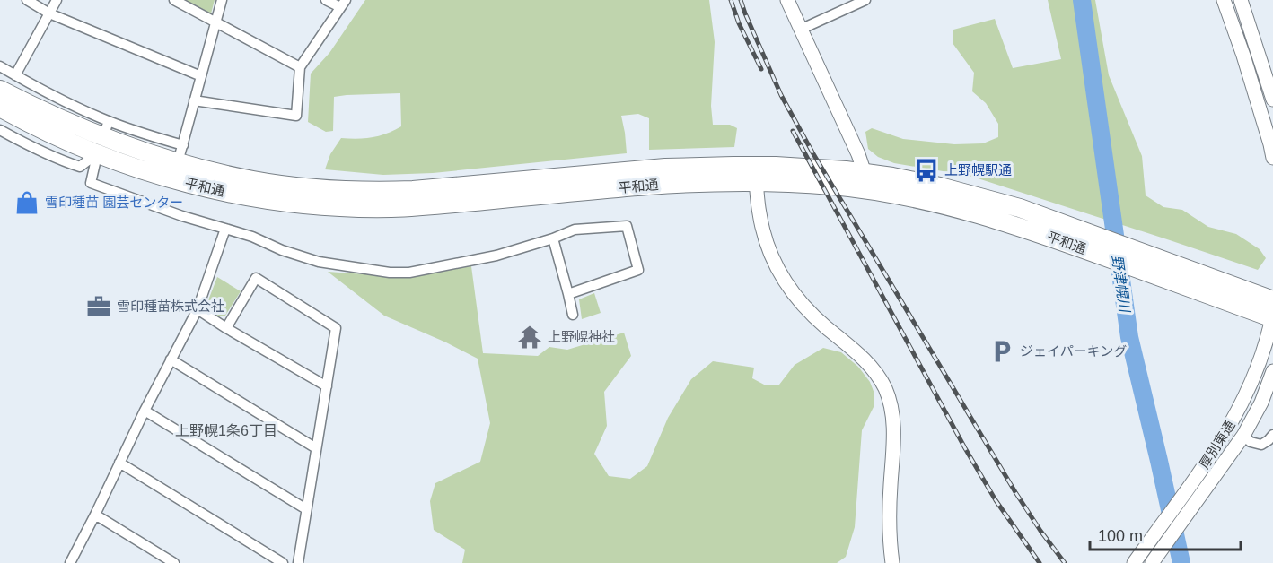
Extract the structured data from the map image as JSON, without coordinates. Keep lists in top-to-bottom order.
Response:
{
  "streets": {
    "highway": ["平和通"],
    "street": ["厚別東通"]
  },
  "crossings": [
    ["平和通", "厚別東通"]
  ],
  "districts": ["上野幌1条6丁目"],
  "water": ["野津幌川"],
  "places": {
    "bus stop": ["上野幌駅通"],
    "shop": ["雪印種苗 園芸センター"],
    "office": ["雪印種苗株式会社"],
    "temple": ["上野幌神社"],
    "parking": ["ジェイパーキング"]
  },
  "scale_bar": "100 m"
}
